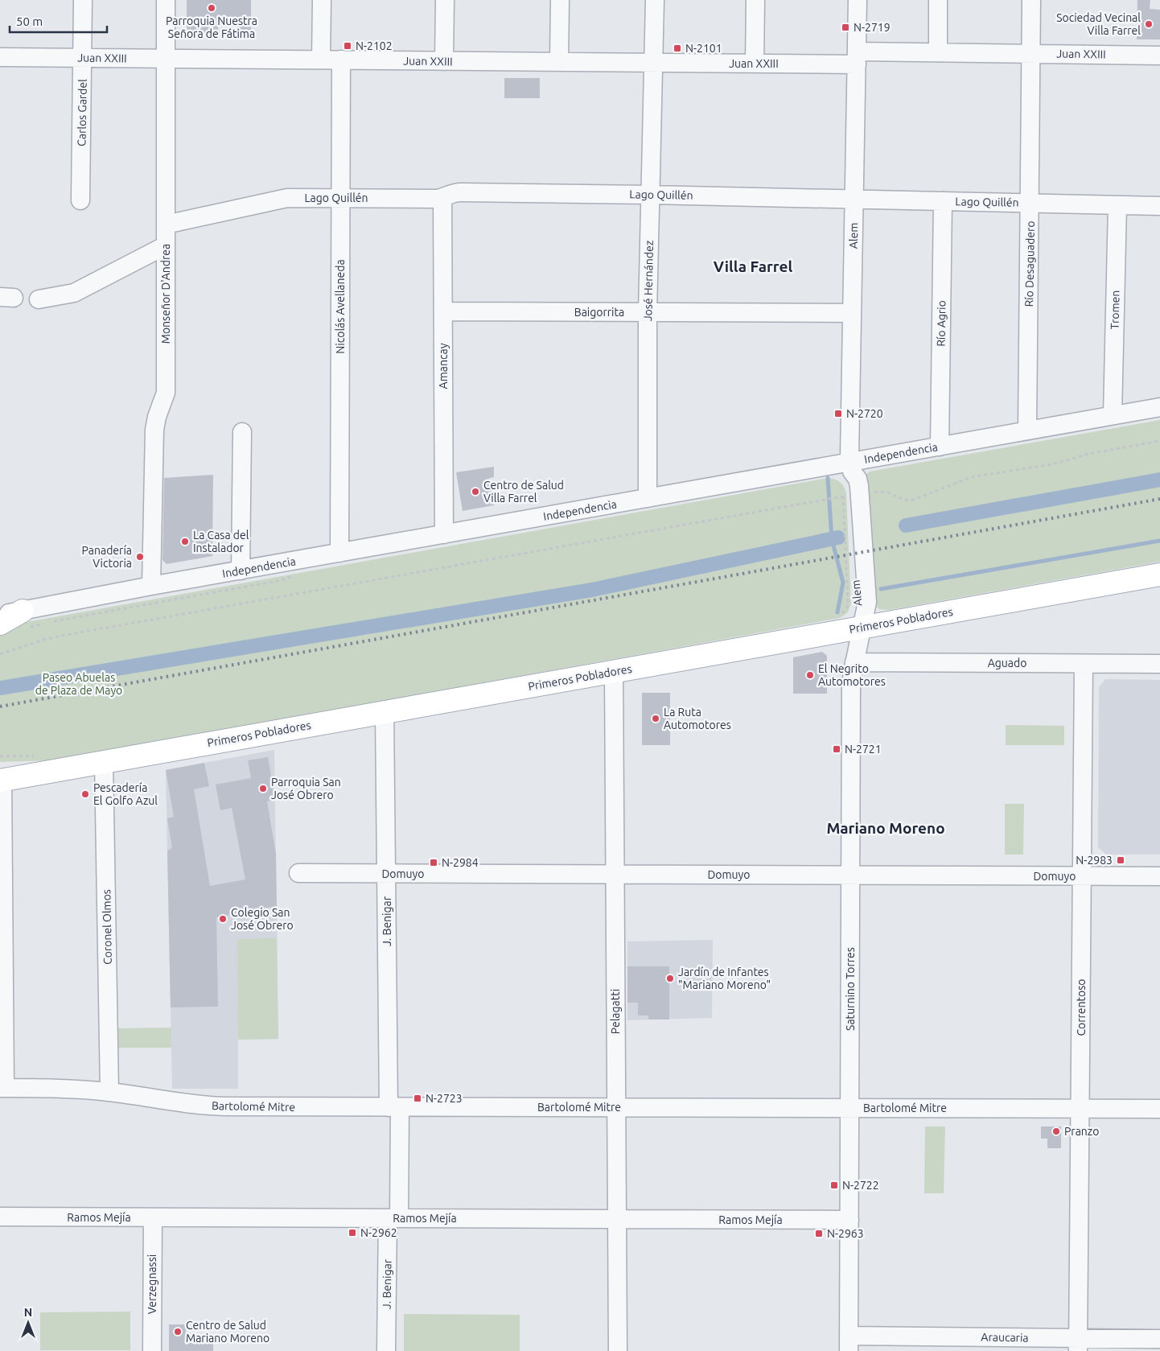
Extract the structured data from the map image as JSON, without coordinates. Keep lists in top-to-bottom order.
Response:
{
  "streets": {
    "main road": ["Primeros Pobladores"],
    "street": [
      "Juan XXIII",
      "Carlos Gardel",
      "Lago Quillén",
      "Alem",
      "Río Desaguadero",
      "José Hernández",
      "Monseñor D'Andrea",
      "Nicolás Avellaneda",
      "Tromen",
      "Baigorrita",
      "Río Agrio",
      "Amancay",
      "Independencia",
      "Aguado",
      "Domuyo",
      "J. Benigar",
      "Coronel Olmos",
      "Saturnino Torres",
      "Correntoso",
      "Pelagatti",
      "Bartolomé Mitre",
      "Ramos Mejía",
      "Verzegnassi",
      "Araucaria"
    ]
  },
  "crossings": [
    ["Juan XXIII", "Carlos Gardel"],
    ["Juan XXIII", "Alem"],
    ["Juan XXIII", "Río Desaguadero"],
    ["Juan XXIII", "José Hernández"],
    ["Juan XXIII", "Monseñor D'Andrea"],
    ["Juan XXIII", "Nicolás Avellaneda"],
    ["Lago Quillén", "Alem"],
    ["Lago Quillén", "Río Desaguadero"],
    ["Lago Quillén", "José Hernández"],
    ["Lago Quillén", "Monseñor D'Andrea"],
    ["Lago Quillén", "Nicolás Avellaneda"],
    ["Lago Quillén", "Tromen"],
    ["Lago Quillén", "Río Agrio"],
    ["Lago Quillén", "Amancay"],
    ["Alem", "Baigorrita"],
    ["Alem", "Independencia"],
    ["Alem", "Primeros Pobladores"],
    ["Alem", "Saturnino Torres"],
    ["Río Desaguadero", "Independencia"],
    ["José Hernández", "Baigorrita"],
    ["José Hernández", "Independencia"],
    ["Monseñor D'Andrea", "Independencia"],
    ["Nicolás Avellaneda", "Independencia"],
    ["Tromen", "Independencia"],
    ["Baigorrita", "Amancay"],
    ["Río Agrio", "Independencia"],
    ["Amancay", "Independencia"],
    ["Primeros Pobladores", "J. Benigar"],
    ["Primeros Pobladores", "Coronel Olmos"],
    ["Primeros Pobladores", "Saturnino Torres"],
    ["Primeros Pobladores", "Pelagatti"],
    ["Aguado", "Saturnino Torres"],
    ["Aguado", "Correntoso"],
    ["Domuyo", "J. Benigar"],
    ["Domuyo", "Saturnino Torres"],
    ["Domuyo", "Correntoso"],
    ["Domuyo", "Pelagatti"],
    ["J. Benigar", "Bartolomé Mitre"],
    ["J. Benigar", "Ramos Mejía"],
    ["Coronel Olmos", "Bartolomé Mitre"],
    ["Saturnino Torres", "Bartolomé Mitre"],
    ["Saturnino Torres", "Ramos Mejía"],
    ["Saturnino Torres", "Araucaria"],
    ["Correntoso", "Bartolomé Mitre"],
    ["Correntoso", "Araucaria"],
    ["Pelagatti", "Bartolomé Mitre"],
    ["Pelagatti", "Ramos Mejía"],
    ["Ramos Mejía", "Verzegnassi"]
  ],
  "districts": ["Villa Farrel", "Mariano Moreno"],
  "parks": ["Paseo Abuelas de Plaza de Mayo"],
  "places": {
    "other": [
      "Parroquia Nuestra Señora de Fátima",
      "Sociedad Vecinal Villa Farrel",
      "Centro de Salud Villa Farrel",
      "La Casa del Instalador",
      "Panadería Victoria",
      "El Negrito Automotores",
      "La Ruta Automotores",
      "Parroquia San José Obrero",
      "Pescadería El Golfo Azul",
      "Colegio San José Obrero",
      "Jardín de Infantes \"Mariano Moreno\"",
      "Pranzo",
      "Centro de Salud Mariano Moreno"
    ],
    "transit": [
      "N-2719",
      "N-2102",
      "N-2101",
      "N-2720",
      "N-2721",
      "N-2983",
      "N-2984",
      "N-2723",
      "N-2722",
      "N-2962",
      "N-2963"
    ]
  },
  "scale_bar": "50 m",
  "north": "top"
}
